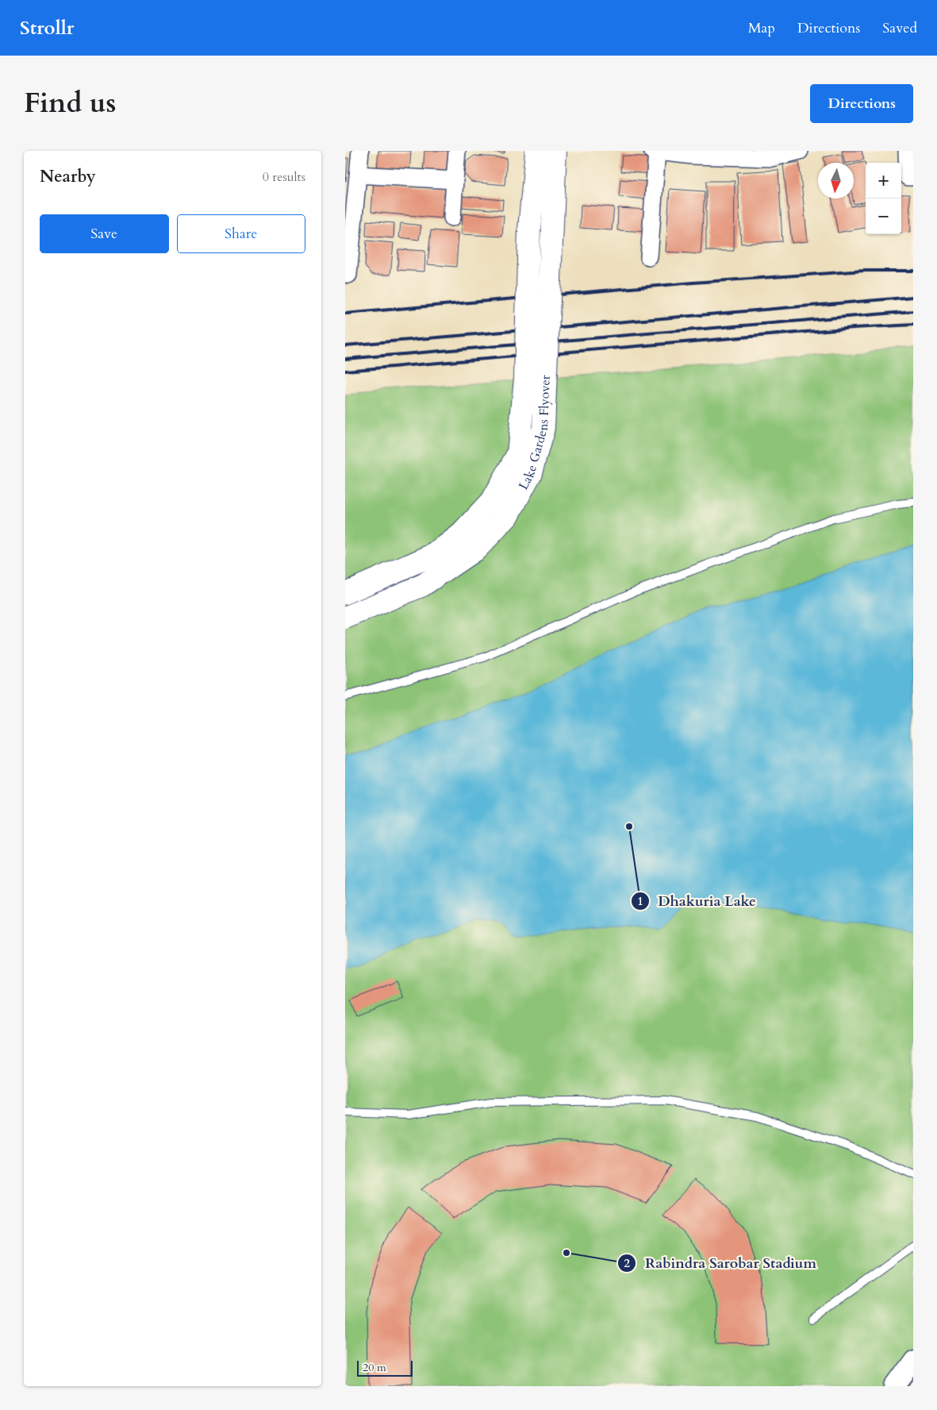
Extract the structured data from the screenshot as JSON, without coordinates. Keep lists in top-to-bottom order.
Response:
{
  "streets": {
    "main road": ["Lake Gardens Flyover"]
  },
  "places": ["Dhakuria Lake", "Rabindra Sarobar Stadium"],
  "scale_bar": "20 m",
  "north": "bottom",
  "page": {
    "header": "Strollr",
    "nav": ["Map", "Directions", "Saved"],
    "title": "Find us",
    "buttons": [
      "Directions",
      ["Save", "Share"]
    ],
    "heading": ["Nearby", "0 results"],
    "map_buttons": ["+", "−"],
    "scale": "20 m"
  }
}
